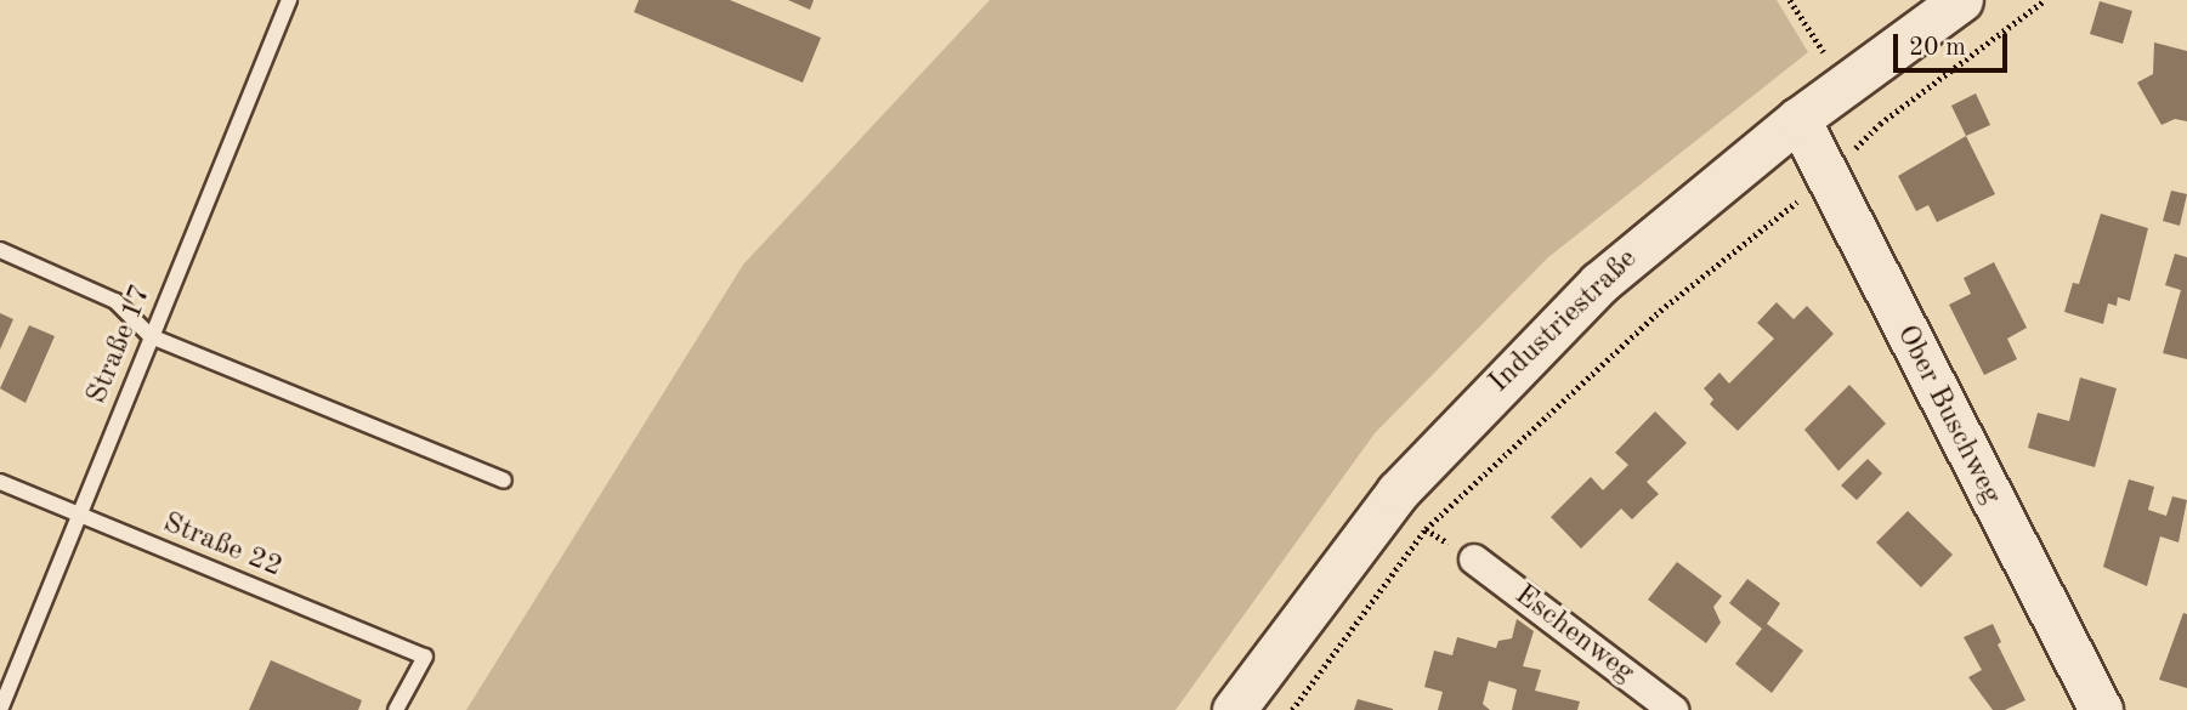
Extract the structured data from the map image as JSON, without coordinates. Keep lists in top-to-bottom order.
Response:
{
  "streets": {
    "main road": ["Industriestraße", "Ober Buschweg"],
    "street": ["Eschenweg"],
    "lane": ["Straße 17", "Straße 22"]
  },
  "crossings": [
    ["Industriestraße", "Ober Buschweg"],
    ["Straße 17", "Straße 22"]
  ],
  "scale_bar": "20 m"
}
